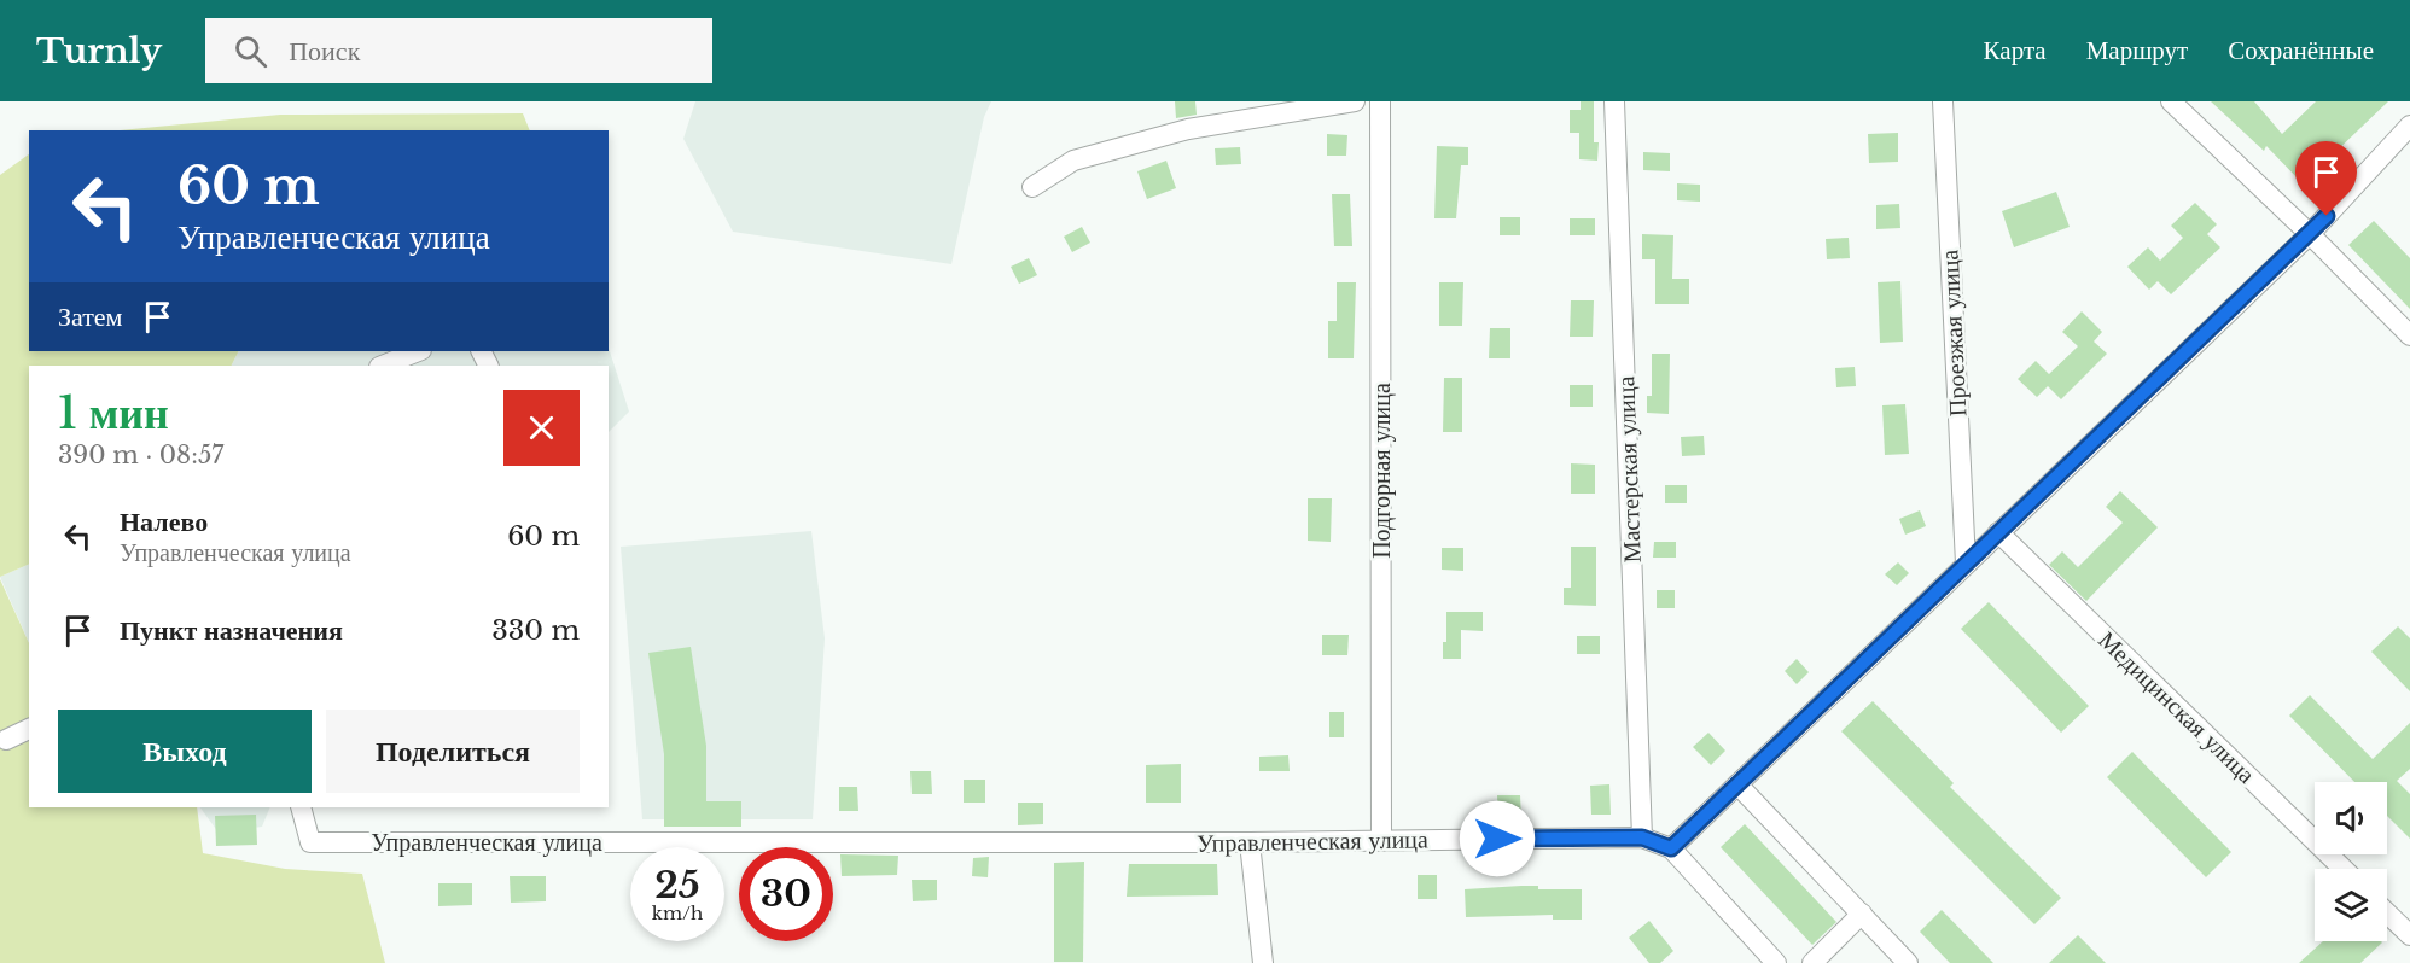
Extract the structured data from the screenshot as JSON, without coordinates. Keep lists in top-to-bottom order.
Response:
{
  "streets": {
    "street": [
      "Проезжая улица",
      "Мастерская улица",
      "Подгорная улица",
      "Медицинская улица",
      "Управленческая улица"
    ]
  },
  "crossings": [
    ["Мастерская улица", "Управленческая улица"],
    ["Подгорная улица", "Управленческая улица"]
  ],
  "page": {
    "header": "Turnly",
    "search": "Поиск",
    "nav": ["Карта", "Маршрут", "Сохранённые"],
    "turn": ["60 m", "Управленческая улица"],
    "then": "Затем",
    "heading": ["1 мин", "390 m · 08:57"],
    "list": [
      {
        "name": "Налево",
        "note": "Управленческая улица",
        "value": "60 m"
      },
      {
        "name": "Пункт назначения",
        "value": "330 m"
      }
    ],
    "buttons": ["Выход", "Поделиться"],
    "speed": "25 km/h",
    "limit": "30"
  }
}
